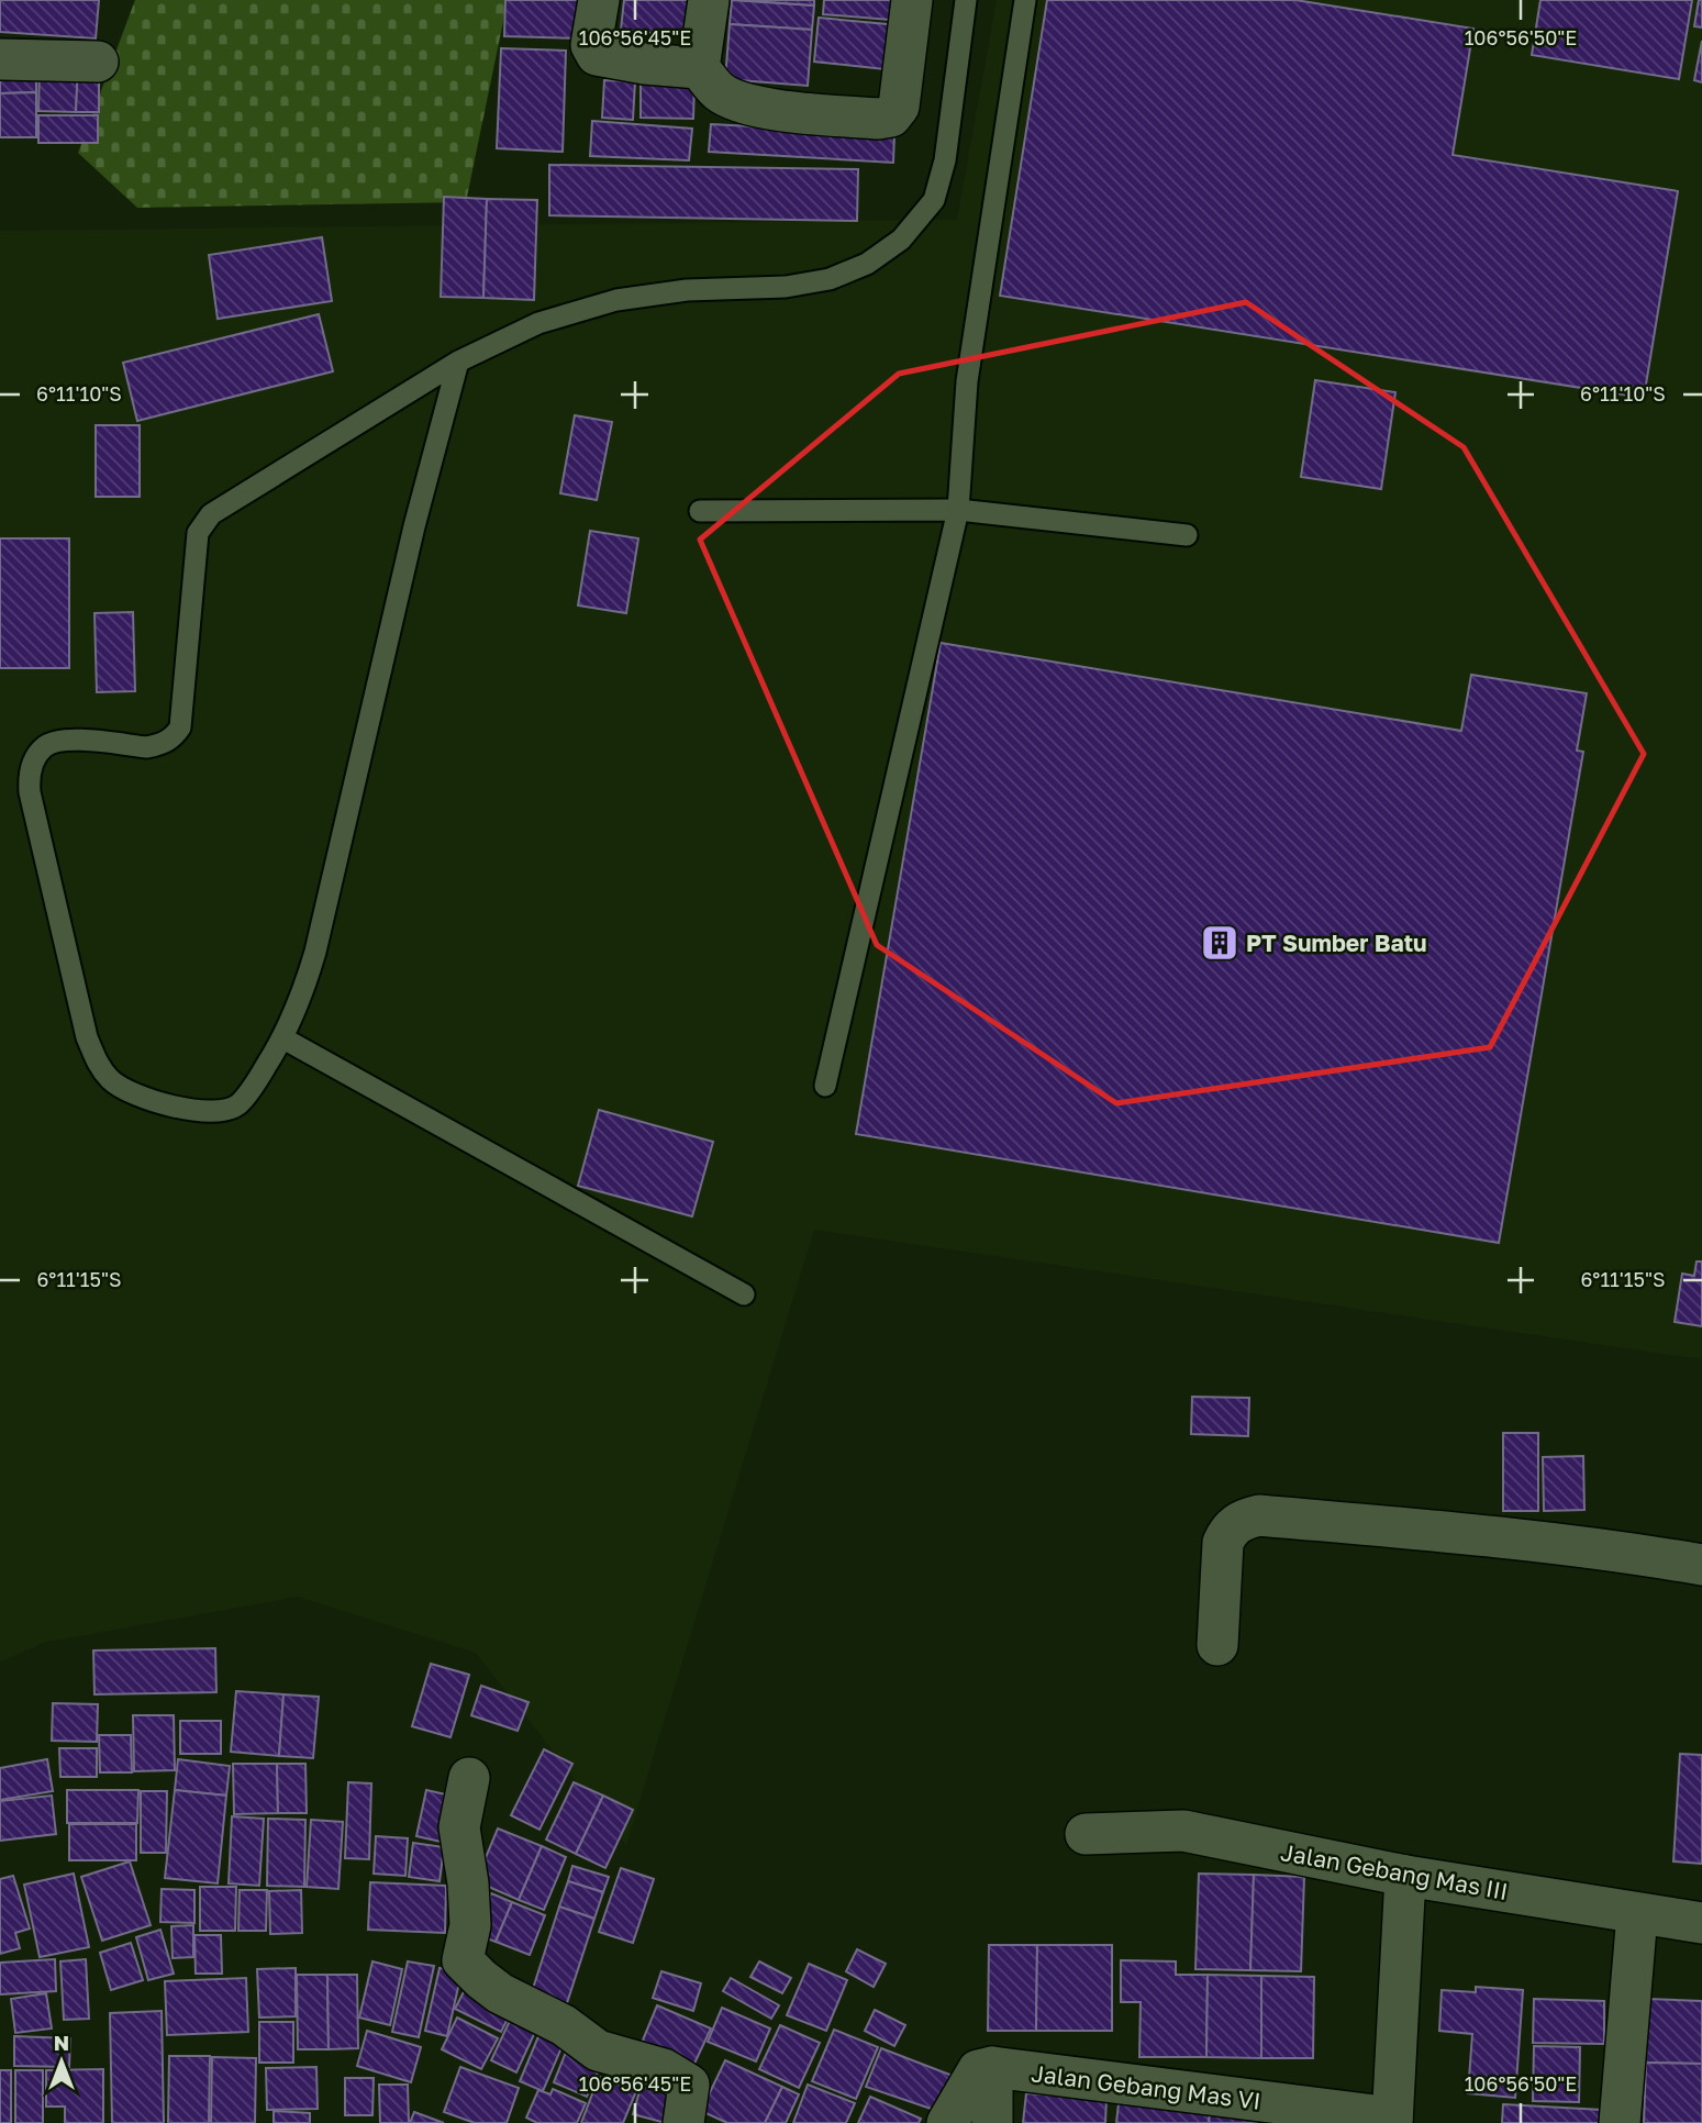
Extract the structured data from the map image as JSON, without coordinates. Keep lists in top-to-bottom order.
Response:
{
  "streets": {
    "street": ["Jalan Gebang Mas III", "Jalan Gebang Mas VI"]
  },
  "places": {
    "building": ["PT Sumber Batu"]
  },
  "north": "top",
  "coordinates": [
    "106°56'45\"E",
    "106°56'50\"E",
    "6°11'10\"S",
    "6°11'15\"S"
  ]
}
